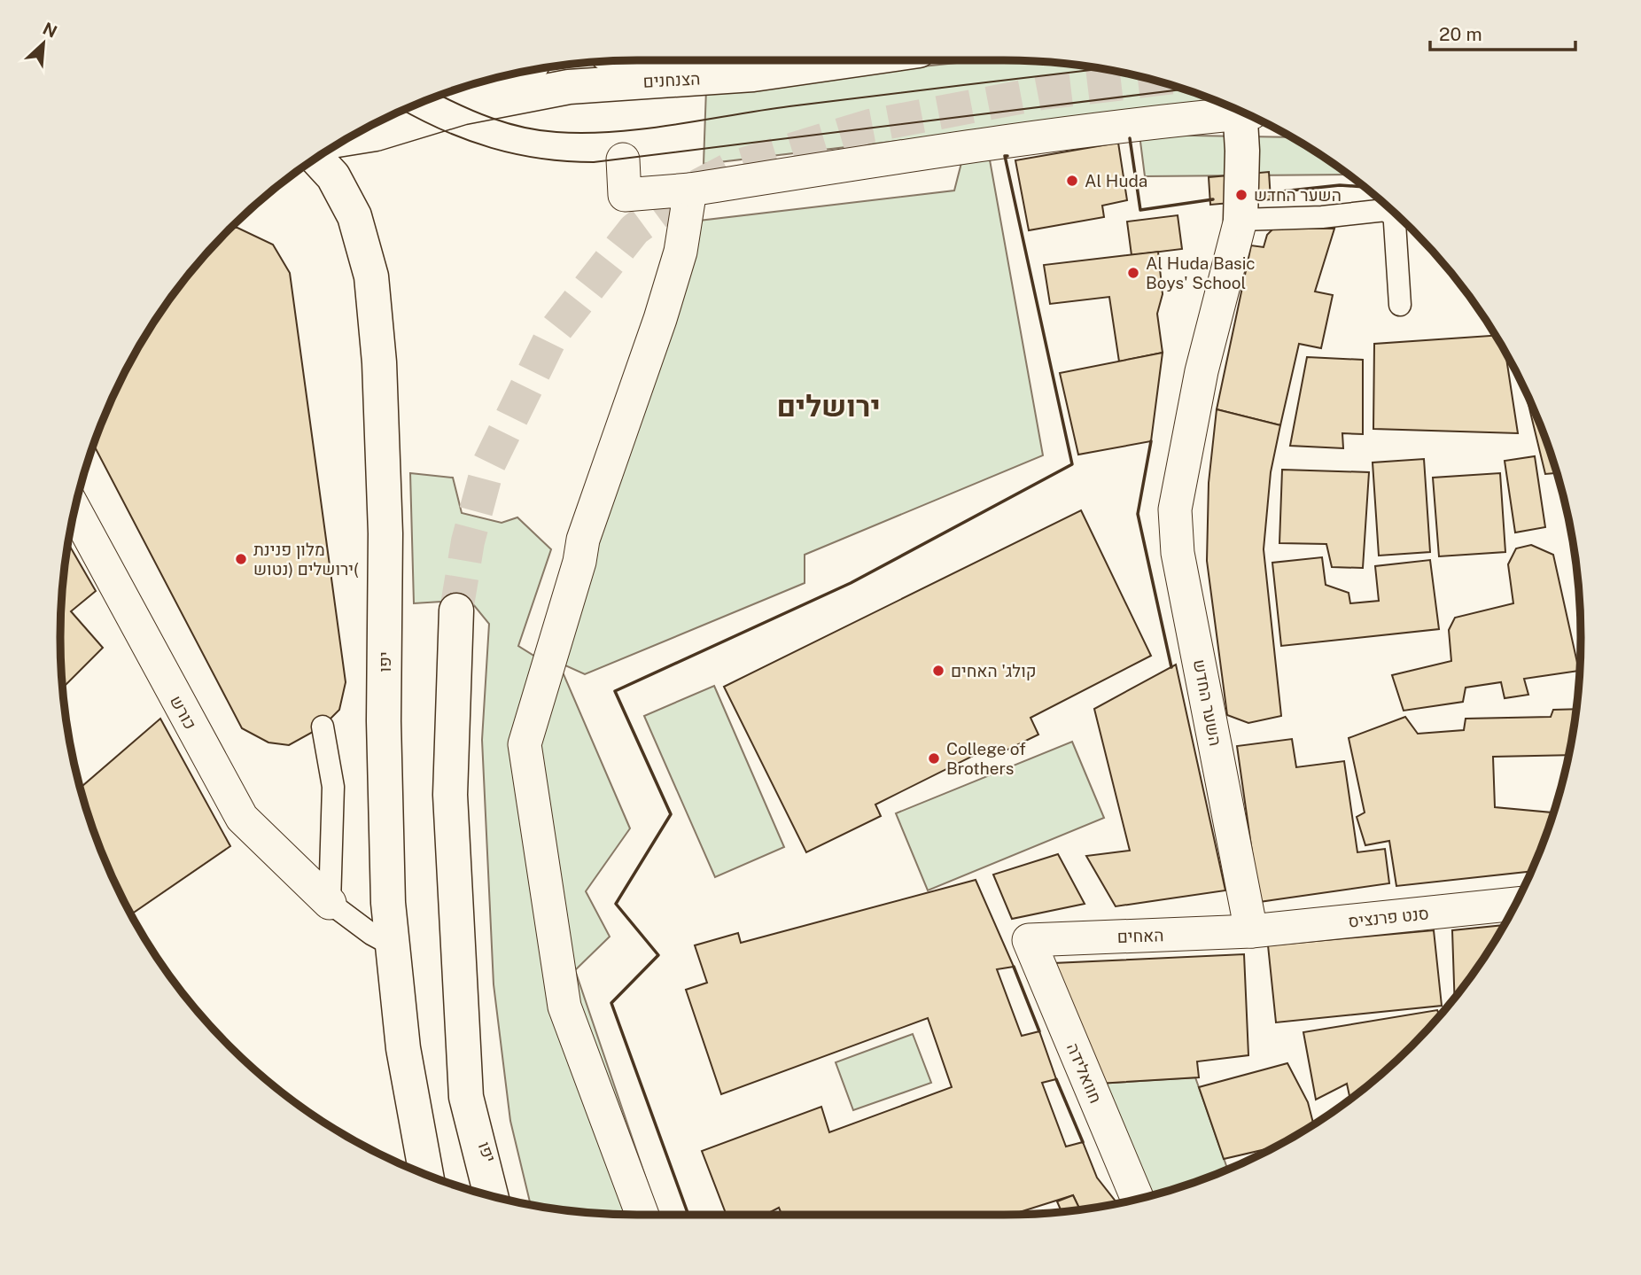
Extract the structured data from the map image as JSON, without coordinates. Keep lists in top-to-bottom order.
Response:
{
  "streets": {
    "main road": ["הצנחנים", "יפו", "השער החדש"],
    "street": [
      "כורש",
      "סנט פרנציס",
      "האחים",
      "חוואלידה"
    ]
  },
  "crossings": [
    ["השער החדש", "סנט פרנציס"],
    ["השער החדש", "האחים"],
    ["סנט פרנציס", "האחים"],
    ["האחים", "חוואלידה"]
  ],
  "districts": ["ירושלים"],
  "places": [
    "Al Huda",
    "השער החדש",
    "Al Huda Basic Boys' School",
    "מלון פנינת ירושלים (נטוש(",
    "קולג' האחים",
    "College of Brothers"
  ],
  "scale_bar": "20 m",
  "north": "top right"
}
